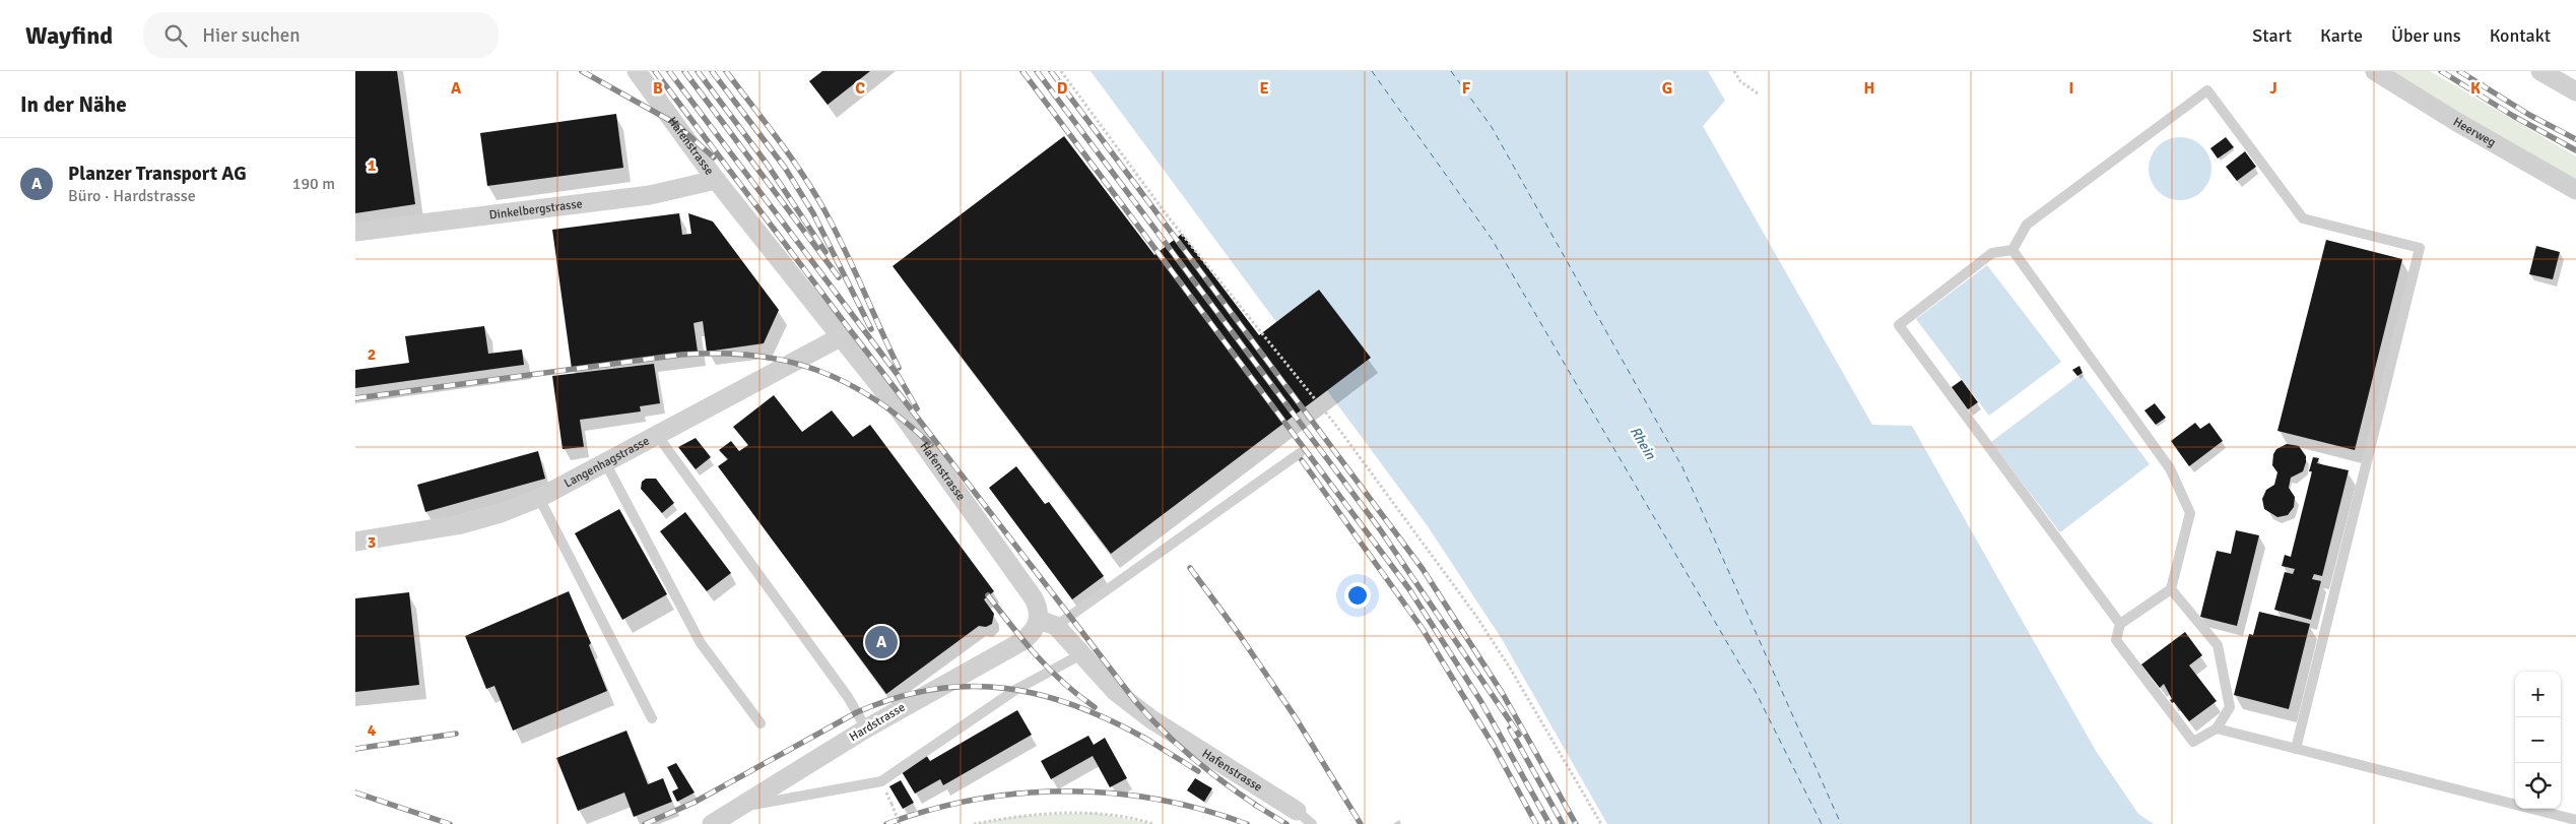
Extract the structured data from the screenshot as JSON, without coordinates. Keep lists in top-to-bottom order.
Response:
{
  "streets": {
    "street": [
      "Heerweg",
      "Hafenstrasse",
      "Dinkelbergstrasse",
      "Langenhagstrasse",
      "Hardstrasse"
    ]
  },
  "crossings": [
    ["Hafenstrasse", "Dinkelbergstrasse"],
    ["Hafenstrasse", "Langenhagstrasse"],
    ["Hafenstrasse", "Hardstrasse"]
  ],
  "water": ["Rhein"],
  "page": {
    "header": "Wayfind",
    "search": "Hier suchen",
    "nav": [
      "Start",
      "Karte",
      "Über uns",
      "Kontakt"
    ],
    "heading": "In der Nähe",
    "list": [
      {
        "mark": "A",
        "name": "Planzer Transport AG",
        "note": "Büro · Hardstrasse",
        "value": "190 m"
      }
    ],
    "pins": "A",
    "map_buttons": ["+", "−"]
  },
  "grid": {
    "columns": [
      "A",
      "B",
      "C",
      "D",
      "E",
      "F",
      "G",
      "H",
      "I",
      "J",
      "K"
    ],
    "rows": [
      "1",
      "2",
      "3",
      "4"
    ]
  }
}
